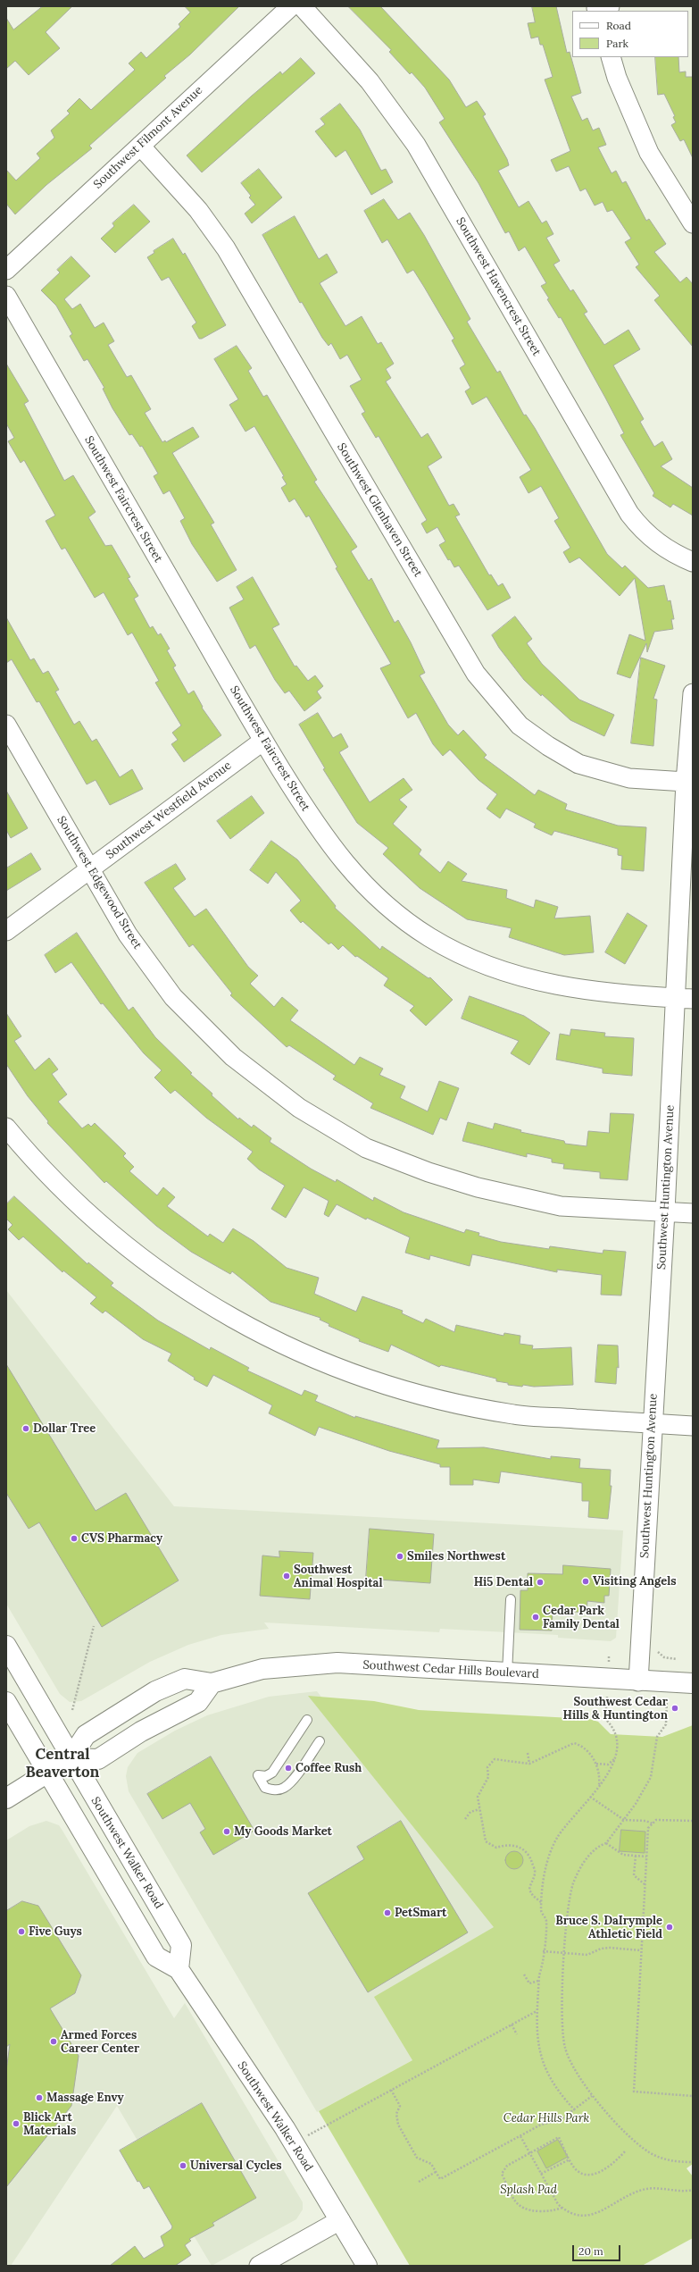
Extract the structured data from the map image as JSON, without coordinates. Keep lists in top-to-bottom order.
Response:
{
  "streets": {
    "main road": ["Southwest Cedar Hills Boulevard", "Southwest Walker Road"],
    "street": [
      "Southwest Filmont Avenue",
      "Southwest Havencrest Street",
      "Southwest Faircrest Street",
      "Southwest Glenhaven Street",
      "Southwest Westfield Avenue",
      "Southwest Edgewood Street",
      "Southwest Huntington Avenue"
    ]
  },
  "crossings": [
    ["Southwest Filmont Avenue", "Southwest Glenhaven Street"],
    ["Southwest Faircrest Street", "Southwest Westfield Avenue"],
    ["Southwest Faircrest Street", "Southwest Huntington Avenue"],
    ["Southwest Glenhaven Street", "Southwest Huntington Avenue"],
    ["Southwest Westfield Avenue", "Southwest Edgewood Street"],
    ["Southwest Edgewood Street", "Southwest Huntington Avenue"],
    ["Southwest Huntington Avenue", "Southwest Cedar Hills Boulevard"],
    ["Southwest Cedar Hills Boulevard", "Southwest Walker Road"]
  ],
  "districts": ["Central Beaverton"],
  "parks": ["Cedar Hills Park", "Splash Pad"],
  "places": [
    "Dollar Tree",
    "CVS Pharmacy",
    "Smiles Northwest",
    "Southwest Animal Hospital",
    "Visiting Angels",
    "Hi5 Dental",
    "Cedar Park Family Dental",
    "Southwest Cedar Hills & Huntington",
    "Coffee Rush",
    "My Goods Market",
    "PetSmart",
    "Bruce S. DaIrymple Athletic Field",
    "Five Guys",
    "Armed Forces Career Center",
    "Massage Envy",
    "Blick Art Materials",
    "Universal Cycles"
  ],
  "legend": ["Road", "Park"],
  "scale_bar": "20 m"
}
